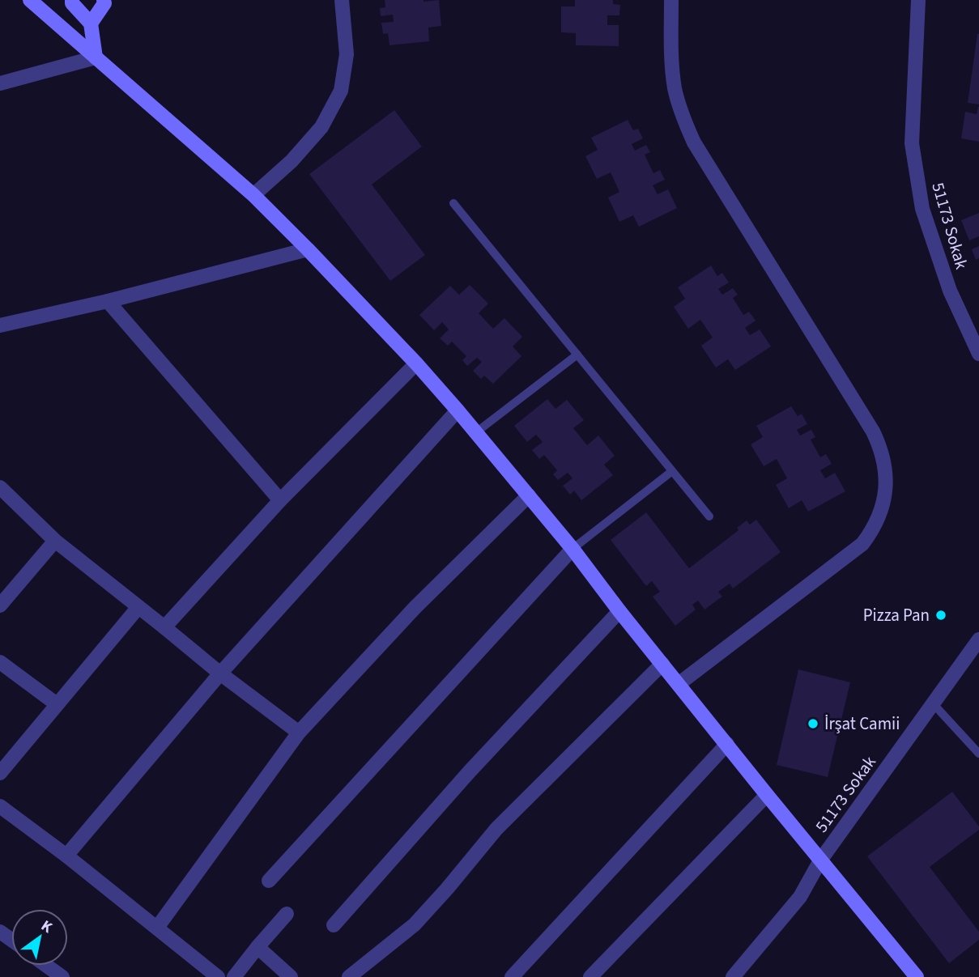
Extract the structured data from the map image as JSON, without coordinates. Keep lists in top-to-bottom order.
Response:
{
  "streets": {
    "street": ["51173 Sokak"]
  },
  "places": ["Pizza Pan", "İrşat Camii"],
  "north": "top right"
}
